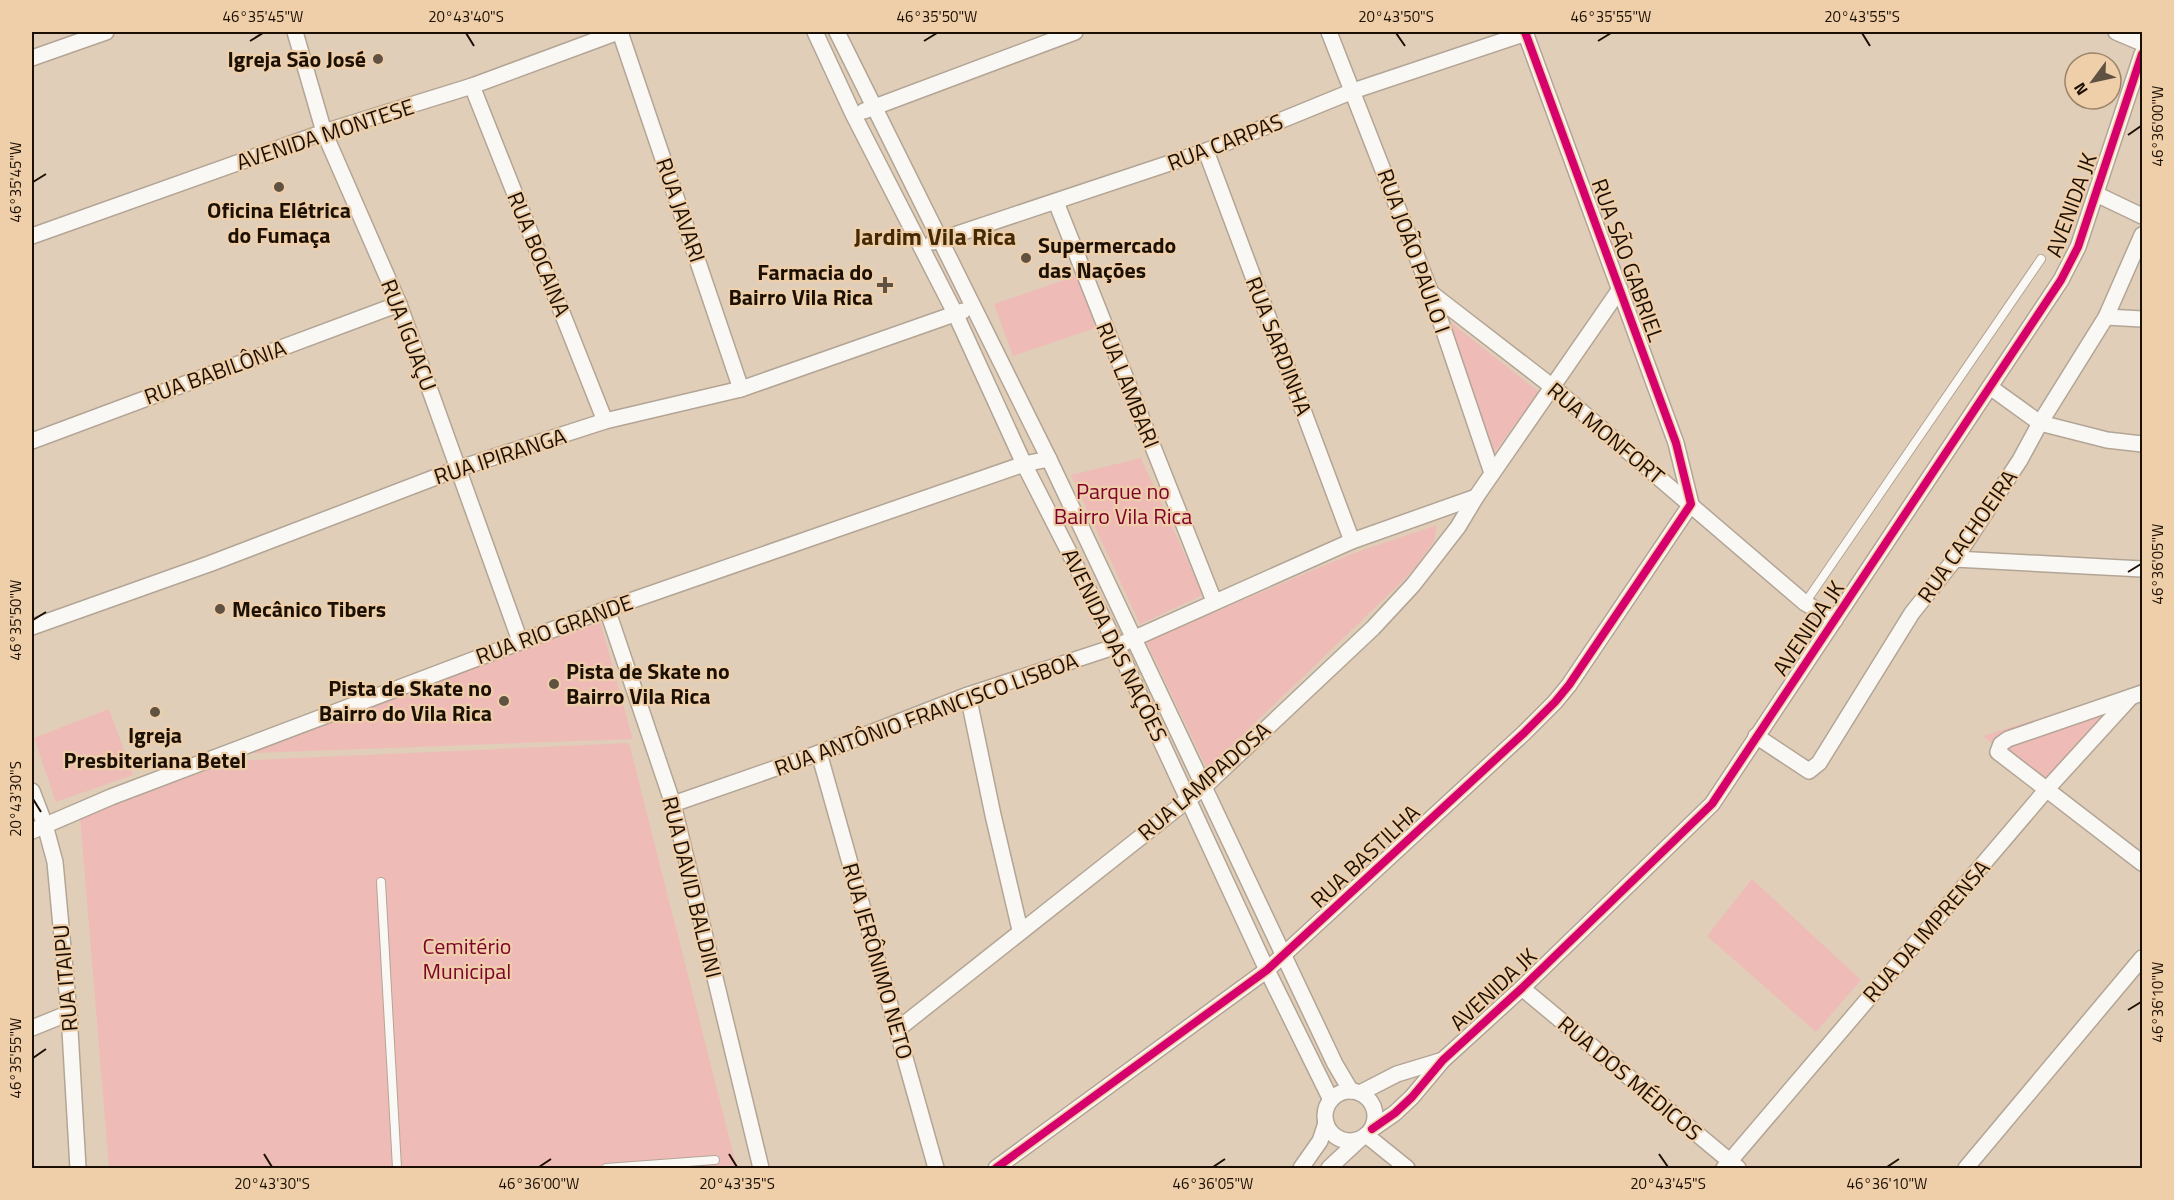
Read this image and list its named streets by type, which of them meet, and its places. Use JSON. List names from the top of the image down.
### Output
{
  "streets": {
    "street": [
      "AVENIDA MONTESE",
      "RUA CARPAS",
      "AVENIDA JK",
      "RUA JAVARI",
      "RUA JOÃO PAULO I",
      "RUA BOCAINA",
      "RUA SÃO GABRIEL",
      "RUA IGUAÇU",
      "RUA SARDINHA",
      "RUA BABILÔNIA",
      "RUA LAMBARI",
      "RUA MONFORT",
      "RUA IPIRANGA",
      "RUA CACHOEIRA",
      "RUA RIO GRANDE",
      "AVENIDA DAS NAÇÕES",
      "RUA ANTÔNIO FRANCISCO LISBOA",
      "RUA LAMPADOSA",
      "RUA BASTILHA",
      "RUA DAVID BALDINI",
      "RUA DA IMPRENSA",
      "RUA JERÔNIMO NETO",
      "RUA ITAIPU",
      "RUA DOS MÉDICOS"
    ]
  },
  "crossings": [
    ["AVENIDA MONTESE", "RUA JAVARI"],
    ["AVENIDA MONTESE", "RUA BOCAINA"],
    ["AVENIDA MONTESE", "RUA IGUAÇU"],
    ["RUA CARPAS", "RUA JOÃO PAULO I"],
    ["RUA CARPAS", "RUA SÃO GABRIEL"],
    ["RUA CARPAS", "RUA SARDINHA"],
    ["RUA CARPAS", "RUA LAMBARI"],
    ["RUA CARPAS", "AVENIDA DAS NAÇÕES"],
    ["AVENIDA JK", "RUA MONFORT"],
    ["AVENIDA JK", "RUA CACHOEIRA"],
    ["AVENIDA JK", "AVENIDA DAS NAÇÕES"],
    ["AVENIDA JK", "RUA DOS MÉDICOS"],
    ["RUA JAVARI", "RUA IPIRANGA"],
    ["RUA JOÃO PAULO I", "RUA MONFORT"],
    ["RUA BOCAINA", "RUA IPIRANGA"],
    ["RUA SÃO GABRIEL", "RUA MONFORT"],
    ["RUA SÃO GABRIEL", "RUA BASTILHA"],
    ["RUA IGUAÇU", "RUA BABILÔNIA"],
    ["RUA IGUAÇU", "RUA IPIRANGA"],
    ["RUA IGUAÇU", "RUA RIO GRANDE"],
    ["RUA SARDINHA", "RUA ANTÔNIO FRANCISCO LISBOA"],
    ["RUA LAMBARI", "RUA ANTÔNIO FRANCISCO LISBOA"],
    ["RUA MONFORT", "RUA BASTILHA"],
    ["RUA IPIRANGA", "AVENIDA DAS NAÇÕES"],
    ["RUA RIO GRANDE", "AVENIDA DAS NAÇÕES"],
    ["RUA RIO GRANDE", "RUA DAVID BALDINI"],
    ["RUA RIO GRANDE", "RUA ITAIPU"],
    ["AVENIDA DAS NAÇÕES", "RUA ANTÔNIO FRANCISCO LISBOA"],
    ["AVENIDA DAS NAÇÕES", "RUA LAMPADOSA"],
    ["AVENIDA DAS NAÇÕES", "RUA BASTILHA"],
    ["RUA ANTÔNIO FRANCISCO LISBOA", "RUA LAMPADOSA"],
    ["RUA ANTÔNIO FRANCISCO LISBOA", "RUA DAVID BALDINI"],
    ["RUA ANTÔNIO FRANCISCO LISBOA", "RUA JERÔNIMO NETO"],
    ["RUA LAMPADOSA", "RUA JERÔNIMO NETO"],
    ["RUA DA IMPRENSA", "RUA DOS MÉDICOS"]
  ],
  "districts": ["Jardim Vila Rica"],
  "parks": ["Parque no Bairro Vila Rica", "Cemitério Municipal"],
  "places": {
    "other": [
      "Igreja São José",
      "Oficina Elétrica do Fumaça",
      "Supermercado das Nações",
      "Mecânico Tibers",
      "Pista de Skate no Bairro Vila Rica",
      "Pista de Skate no Bairro do Vila Rica",
      "Igreja Presbiteriana Betel"
    ],
    "health": ["Farmacia do Bairro Vila Rica"]
  },
  "north": "bottom left",
  "coordinates": [
    "46°35'45\"W",
    "20°43'40\"S",
    "46°35'50\"W",
    "20°43'50\"S",
    "46°35'55\"W",
    "20°43'55\"S",
    "46°36'00\"W",
    "46°36'05\"W",
    "20°43'30\"S",
    "46°36'10\"W",
    "20°43'35\"S",
    "20°43'45\"S"
  ]
}
